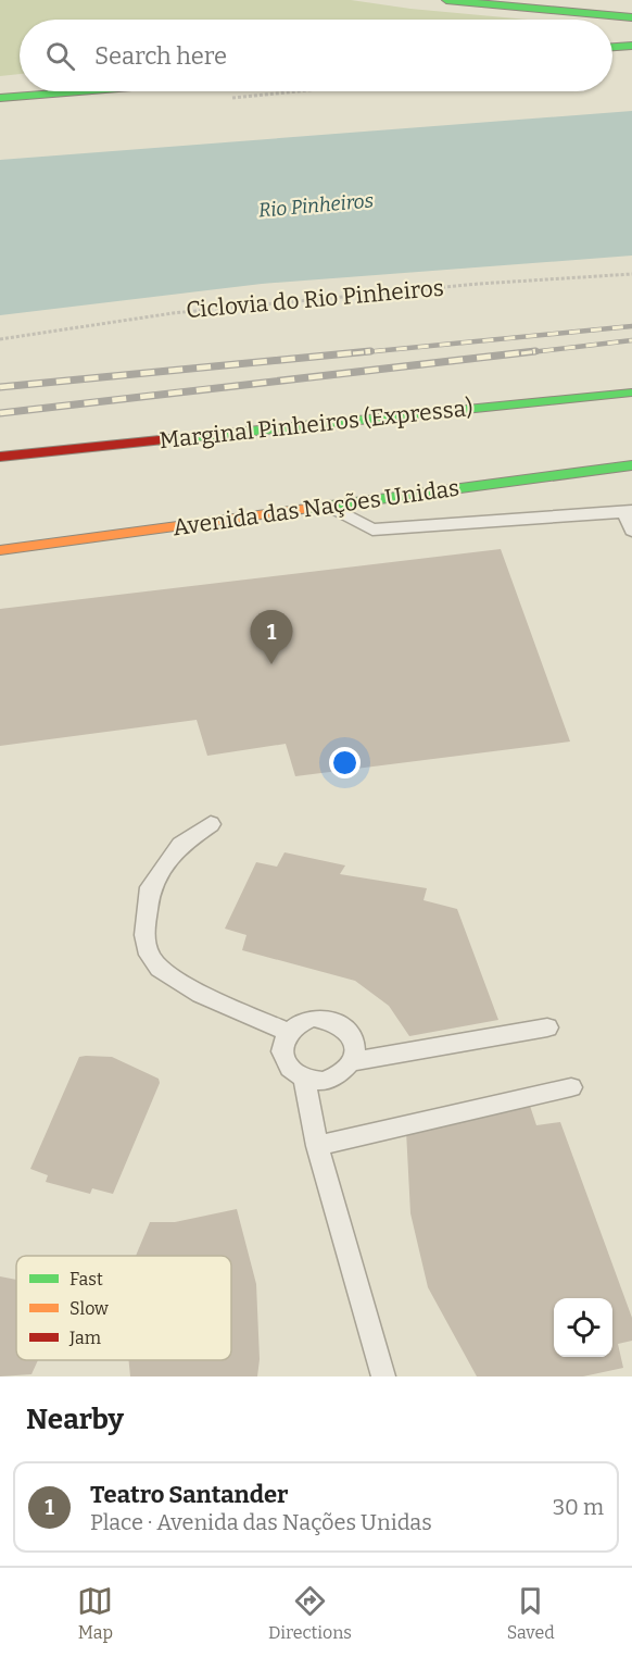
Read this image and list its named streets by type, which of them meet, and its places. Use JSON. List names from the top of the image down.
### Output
{
  "streets": {
    "highway": ["Marginal Pinheiros (Expressa)", "Avenida das Nações Unidas"],
    "path": ["Ciclovia do Rio Pinheiros"]
  },
  "water": ["Rio Pinheiros"],
  "legend": ["Fast", "Slow", "Jam"],
  "page": {
    "search": "Search here",
    "pins": "1",
    "heading": "Nearby",
    "list": [
      {
        "mark": "1",
        "name": "Teatro Santander",
        "note": "Place · Avenida das Nações Unidas",
        "value": "30 m"
      }
    ],
    "nav": ["Map", "Directions", "Saved"]
  }
}
